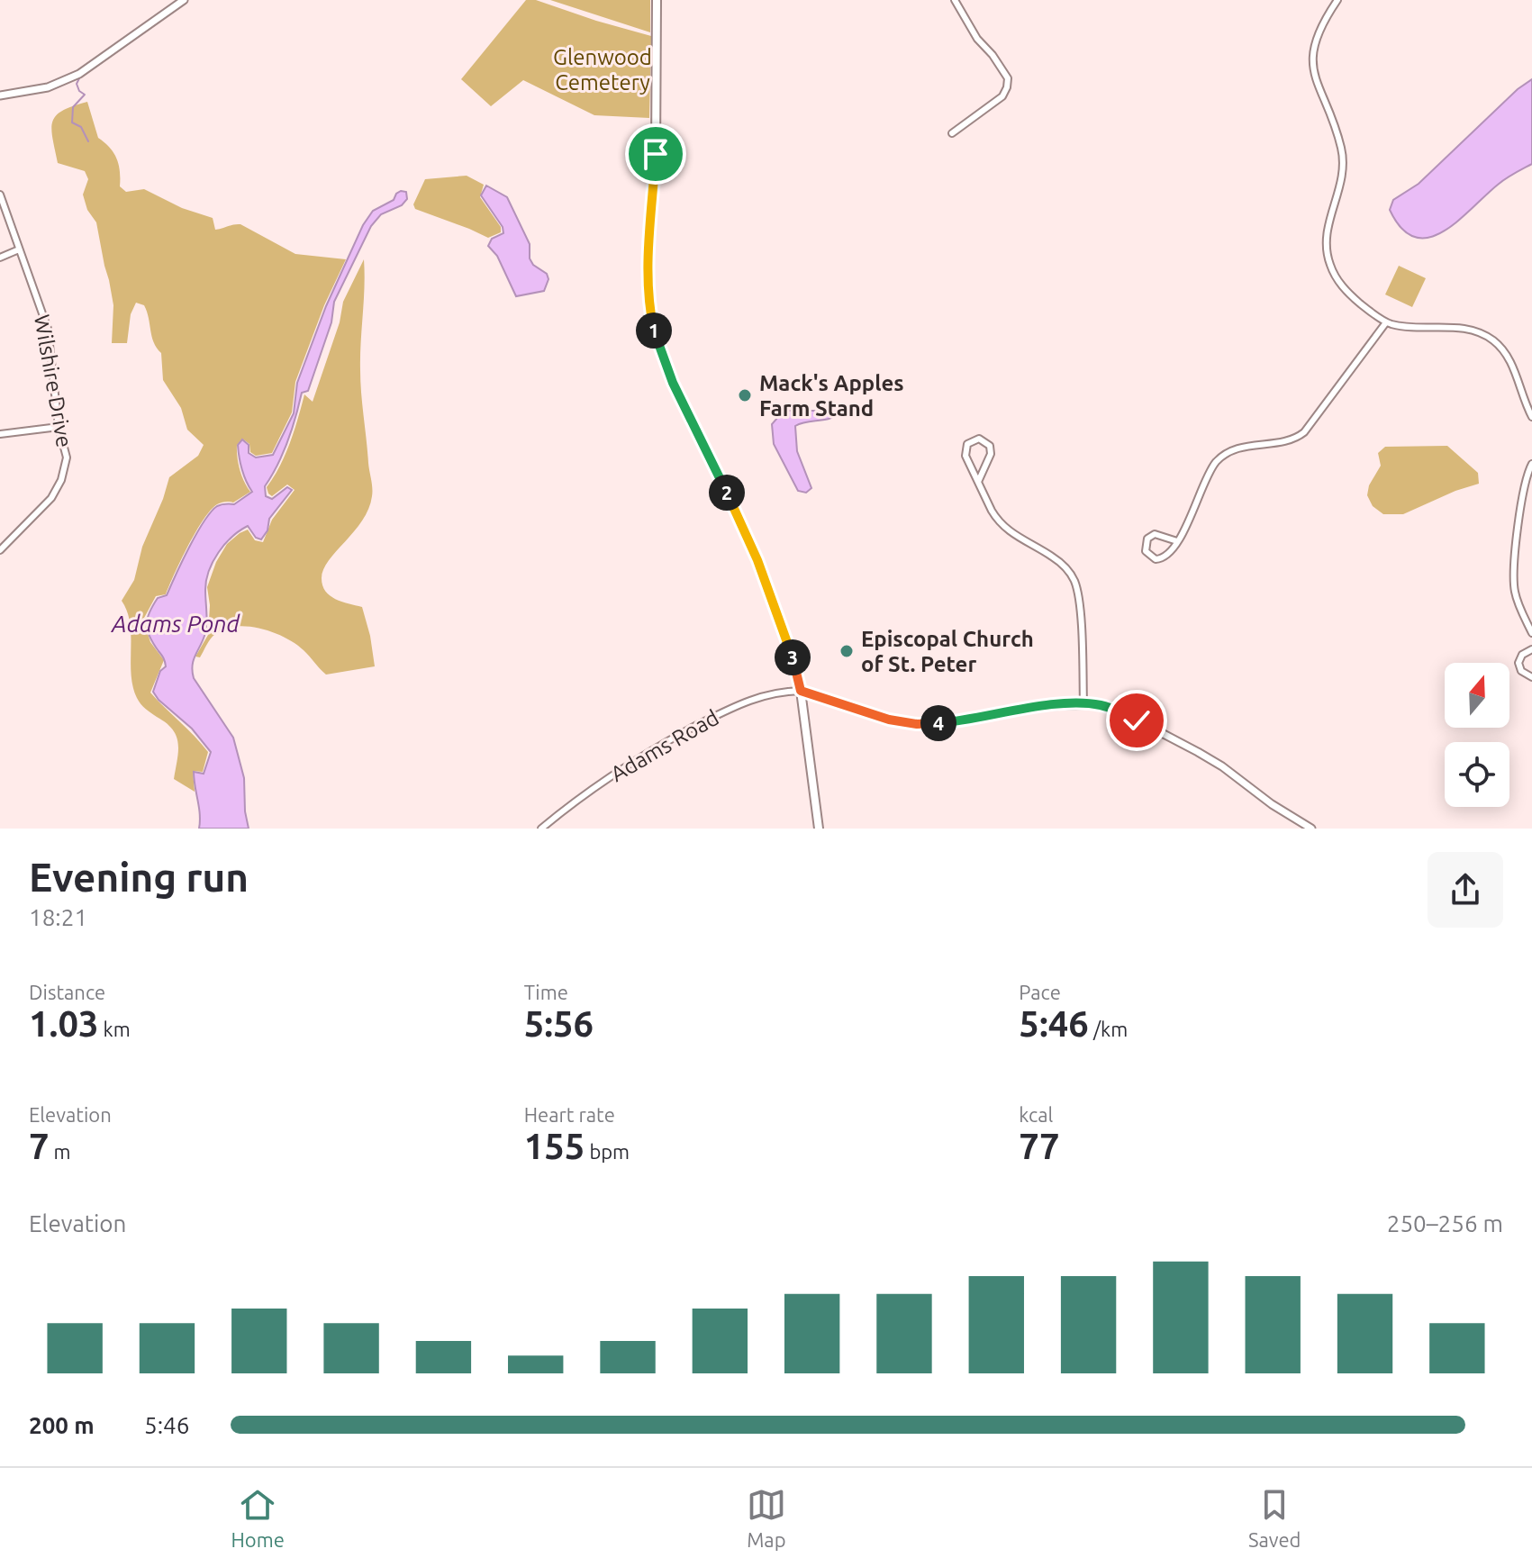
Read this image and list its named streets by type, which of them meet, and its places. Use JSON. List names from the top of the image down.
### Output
{
  "streets": {
    "street": ["Wilshire Drive", "Adams Road"]
  },
  "water": ["Adams Pond"],
  "parks": ["Glenwood Cemetery"],
  "places": ["Mack's Apples Farm Stand", "Episcopal Church of St. Peter"],
  "north": "top",
  "page": {
    "pins": [
      "1",
      "2",
      "3",
      "4"
    ],
    "heading": ["Evening run", "18:21"],
    "stats": [
      ["Distance", "1.03 km"],
      ["Time", "5:56"],
      ["Pace", "5:46 /km"],
      ["Elevation", "7 m"],
      ["Heart rate", "155 bpm"],
      ["kcal", "77"]
    ],
    "chart": ["Elevation", "250–256 m"],
    "list": [
      {
        "name": "200 m",
        "note": "5:46"
      }
    ],
    "tabs": ["Home", "Map", "Saved"]
  }
}
